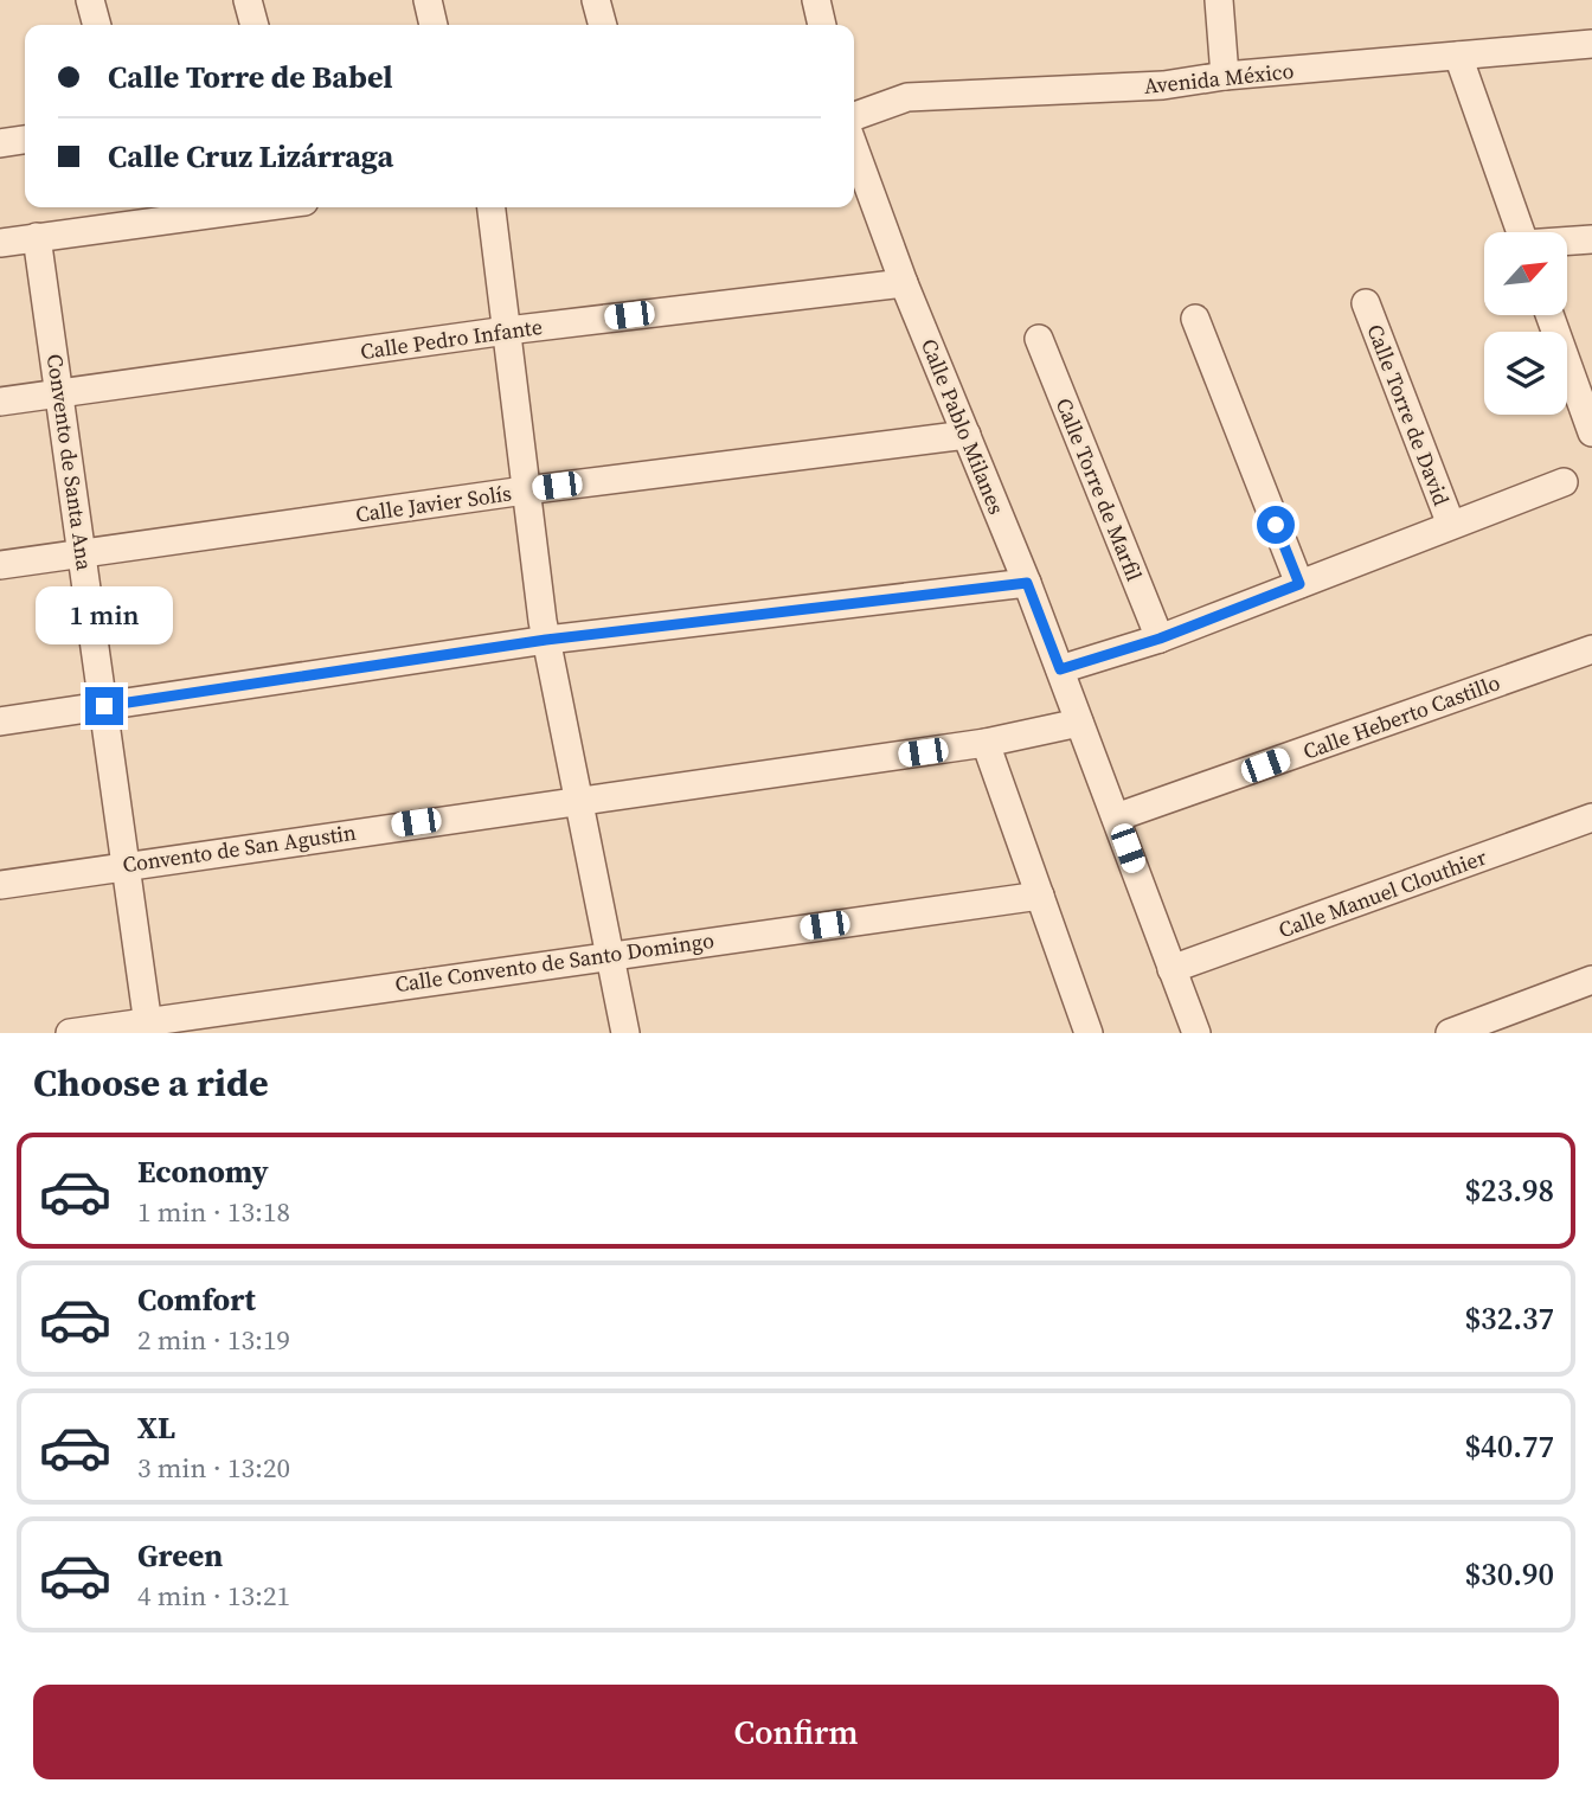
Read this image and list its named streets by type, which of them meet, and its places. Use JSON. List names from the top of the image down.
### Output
{
  "streets": {
    "street": [
      "Avenida México",
      "Calle Pedro Infante",
      "Calle Torre de David",
      "Calle Pablo Milanes",
      "Convento de Santa Ana",
      "Calle Torre de Marfil",
      "Calle Javier Solís",
      "Calle Heberto Castillo",
      "Convento de San Agustin",
      "Calle Manuel Clouthier",
      "Calle Convento de Santo Domingo"
    ]
  },
  "crossings": [
    ["Calle Pedro Infante", "Calle Pablo Milanes"],
    ["Calle Pedro Infante", "Convento de Santa Ana"],
    ["Calle Pablo Milanes", "Calle Javier Solís"],
    ["Calle Pablo Milanes", "Calle Heberto Castillo"],
    ["Calle Pablo Milanes", "Convento de San Agustin"],
    ["Calle Pablo Milanes", "Calle Manuel Clouthier"],
    ["Convento de Santa Ana", "Calle Javier Solís"],
    ["Convento de Santa Ana", "Convento de San Agustin"],
    ["Convento de Santa Ana", "Calle Convento de Santo Domingo"]
  ],
  "north": "top right",
  "page": {
    "banner": ["Calle Torre de Babel", "Calle Cruz Lizárraga"],
    "bubble": "1 min",
    "heading": "Choose a ride",
    "list": [
      {
        "name": "Economy",
        "note": "1 min · 13:18",
        "value": "$23.98"
      },
      {
        "name": "Comfort",
        "note": "2 min · 13:19",
        "value": "$32.37"
      },
      {
        "name": "XL",
        "note": "3 min · 13:20",
        "value": "$40.77"
      },
      {
        "name": "Green",
        "note": "4 min · 13:21",
        "value": "$30.90"
      }
    ],
    "buttons": "Confirm"
  }
}
